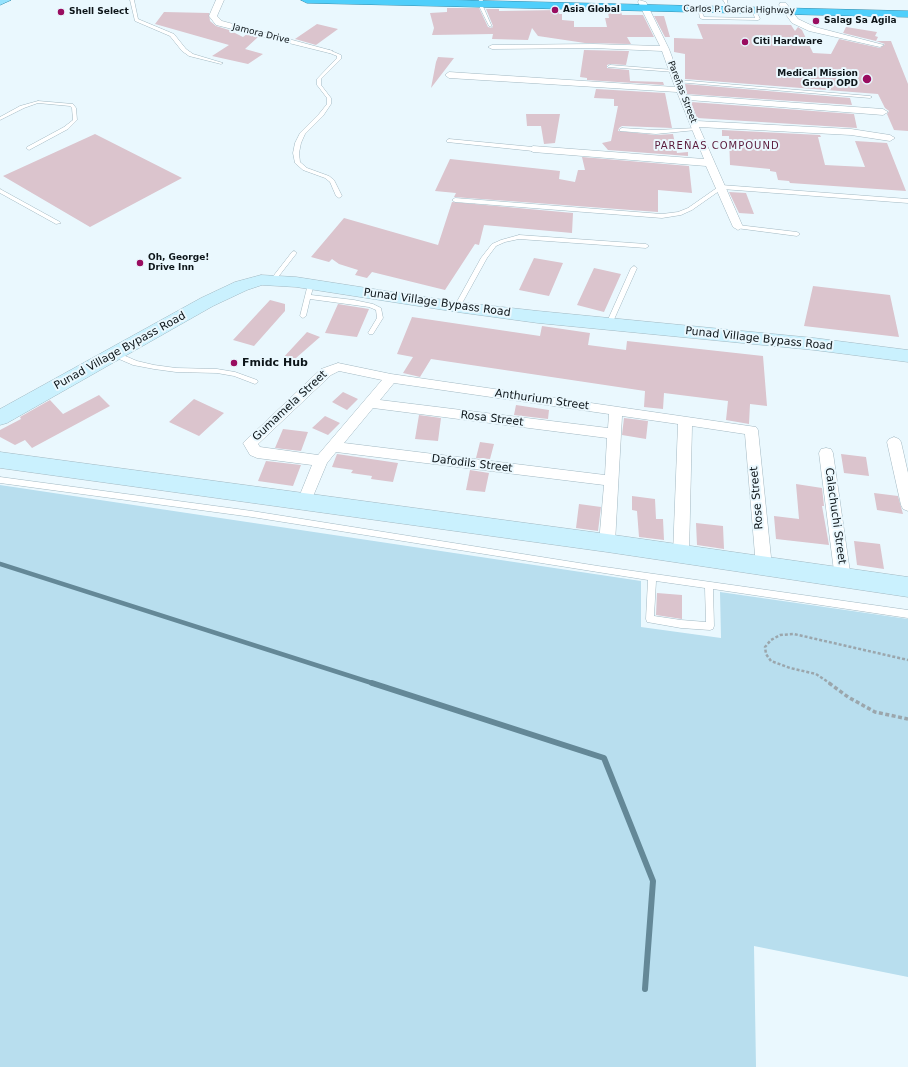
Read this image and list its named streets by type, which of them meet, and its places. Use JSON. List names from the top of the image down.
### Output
{
  "streets": {
    "highway": ["Carlos P. Garcia Highway"],
    "main road": ["Punad Village Bypass Road"],
    "street": [
      "Jamora Drive",
      "Pareñas Street",
      "Anthurium Street",
      "Gumamela Street",
      "Rosa Street",
      "Dafodils Street",
      "Rose Street",
      "Calachuchi Street"
    ]
  },
  "crossings": [
    ["Carlos P. Garcia Highway", "Pareñas Street"],
    ["Anthurium Street", "Gumamela Street"],
    ["Anthurium Street", "Rose Street"]
  ],
  "districts": ["PAREÑAS COMPOUND"],
  "places": [
    "Asia Global",
    "Shell Select",
    "Salag Sa Agila",
    "Citi Hardware",
    "Medical Mission Group OPD",
    "Oh, George! Drive Inn",
    "Fmidc Hub"
  ]
}
